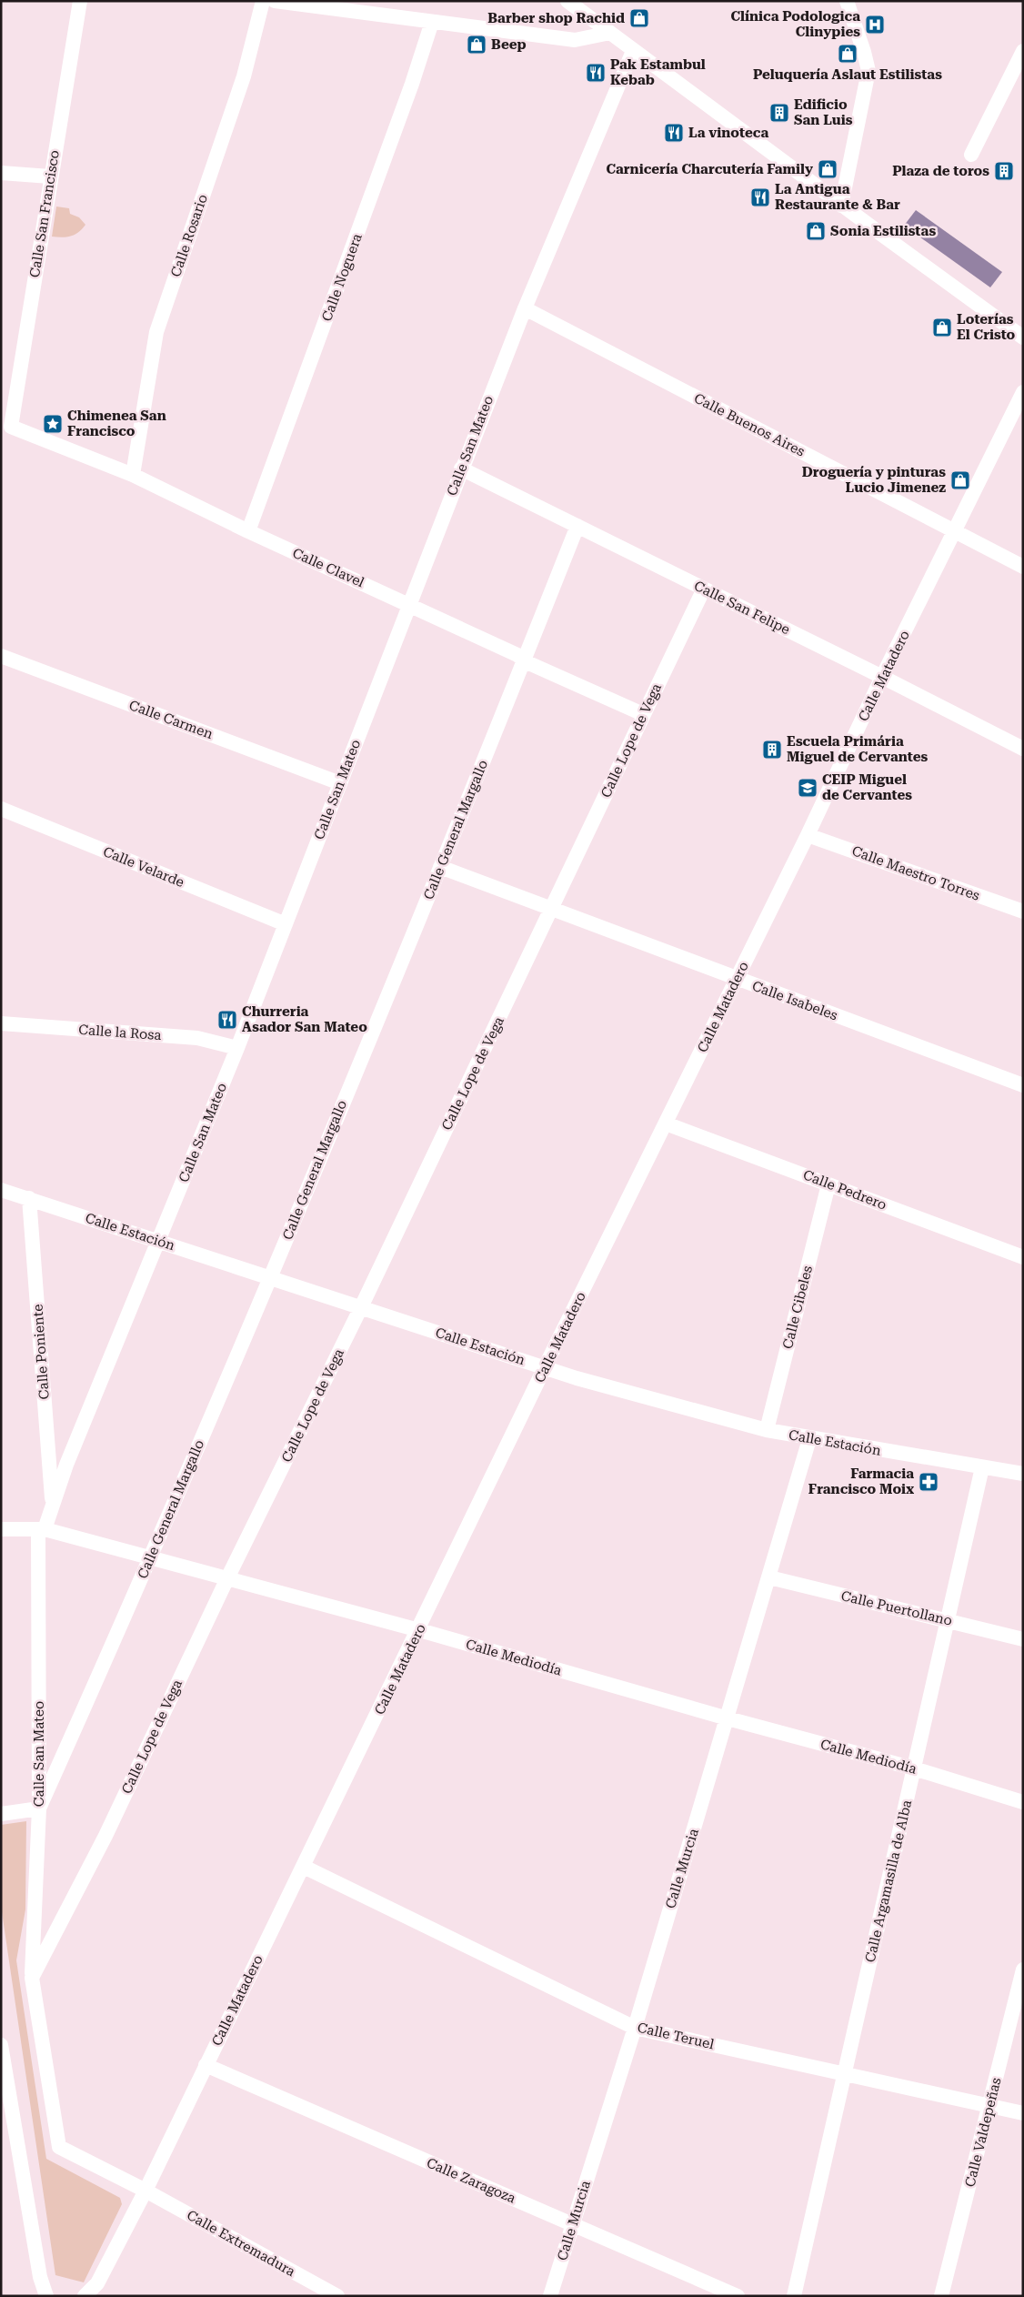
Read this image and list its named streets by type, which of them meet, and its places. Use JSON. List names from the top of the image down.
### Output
{
  "streets": {
    "street": [
      "Calle San Francisco",
      "Calle Rosario",
      "Calle Noguera",
      "Calle Buenos Aires",
      "Calle San Mateo",
      "Calle Clavel",
      "Calle San Felipe",
      "Calle Matadero",
      "Calle Carmen",
      "Calle Lope de Vega",
      "Calle General Margallo",
      "Calle Velarde",
      "Calle Maestro Torres",
      "Calle Isabeles",
      "Calle la Rosa",
      "Calle Pedrero",
      "Calle Estación",
      "Calle Cibeles",
      "Calle Poniente",
      "Calle Puertollano",
      "Calle Mediodía",
      "Calle Murcia",
      "Calle Argamasilla de Alba",
      "Calle Teruel",
      "Calle Valdepeñas",
      "Calle Zaragoza",
      "Calle Extremadura"
    ]
  },
  "crossings": [
    ["Calle San Francisco", "Calle Clavel"],
    ["Calle Rosario", "Calle Clavel"],
    ["Calle Noguera", "Calle Clavel"],
    ["Calle Buenos Aires", "Calle San Mateo"],
    ["Calle Buenos Aires", "Calle Matadero"],
    ["Calle San Mateo", "Calle Clavel"],
    ["Calle San Mateo", "Calle San Felipe"],
    ["Calle San Mateo", "Calle Carmen"],
    ["Calle San Mateo", "Calle Lope de Vega"],
    ["Calle San Mateo", "Calle General Margallo"],
    ["Calle San Mateo", "Calle Velarde"],
    ["Calle San Mateo", "Calle la Rosa"],
    ["Calle San Mateo", "Calle Estación"],
    ["Calle San Mateo", "Calle Poniente"],
    ["Calle San Mateo", "Calle Mediodía"],
    ["Calle Clavel", "Calle Lope de Vega"],
    ["Calle Clavel", "Calle General Margallo"],
    ["Calle San Felipe", "Calle Matadero"],
    ["Calle San Felipe", "Calle Lope de Vega"],
    ["Calle San Felipe", "Calle General Margallo"],
    ["Calle Matadero", "Calle Maestro Torres"],
    ["Calle Matadero", "Calle Isabeles"],
    ["Calle Matadero", "Calle Pedrero"],
    ["Calle Matadero", "Calle Estación"],
    ["Calle Matadero", "Calle Mediodía"],
    ["Calle Matadero", "Calle Teruel"],
    ["Calle Matadero", "Calle Zaragoza"],
    ["Calle Matadero", "Calle Extremadura"],
    ["Calle Lope de Vega", "Calle Isabeles"],
    ["Calle Lope de Vega", "Calle Estación"],
    ["Calle Lope de Vega", "Calle Mediodía"],
    ["Calle General Margallo", "Calle Isabeles"],
    ["Calle General Margallo", "Calle Estación"],
    ["Calle General Margallo", "Calle Mediodía"],
    ["Calle Pedrero", "Calle Cibeles"],
    ["Calle Estación", "Calle Cibeles"],
    ["Calle Estación", "Calle Poniente"],
    ["Calle Estación", "Calle Murcia"],
    ["Calle Estación", "Calle Argamasilla de Alba"],
    ["Calle Puertollano", "Calle Murcia"],
    ["Calle Puertollano", "Calle Argamasilla de Alba"],
    ["Calle Mediodía", "Calle Murcia"],
    ["Calle Mediodía", "Calle Argamasilla de Alba"],
    ["Calle Murcia", "Calle Teruel"],
    ["Calle Murcia", "Calle Zaragoza"],
    ["Calle Argamasilla de Alba", "Calle Teruel"],
    ["Calle Teruel", "Calle Valdepeñas"]
  ],
  "places": {
    "shop": [
      "Barber shop Rachid",
      "Beep",
      "Peluquería Aslaut Estilistas",
      "Carnicería Charcutería Family",
      "Sonia Estilistas",
      "Loterías El Cristo",
      "Droguería y pinturas Lucio Jimenez"
    ],
    "hospital": ["Clínica Podologica Clinypies"],
    "restaurant": [
      "Pak Estambul Kebab",
      "La vinoteca",
      "La Antigua Restaurante & Bar",
      "Churreria Asador San Mateo"
    ],
    "building": ["Edificio San Luis", "Plaza de toros", "Escuela Primária Miguel de Cervantes"],
    "place": ["Chimenea San Francisco"],
    "school or university": ["CEIP Miguel de Cervantes"],
    "pharmacy": ["Farmacia Francisco Moix"]
  }
}
